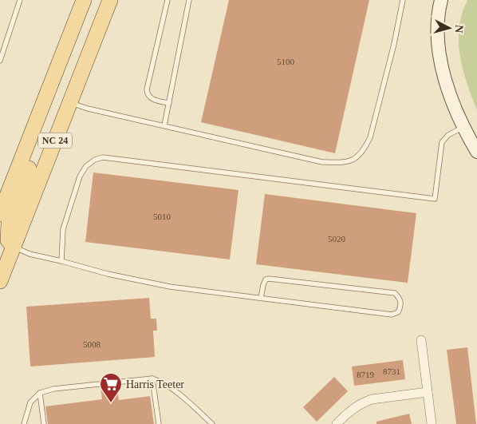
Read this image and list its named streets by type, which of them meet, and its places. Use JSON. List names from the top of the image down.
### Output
{
  "streets": {
    "main road": ["NC 24"]
  },
  "places": {
    "supermarket": ["Harris Teeter"]
  },
  "house_numbers": [
    "5100",
    "5010",
    "5020",
    "5008",
    "8731",
    "8719"
  ],
  "north": "right"
}
